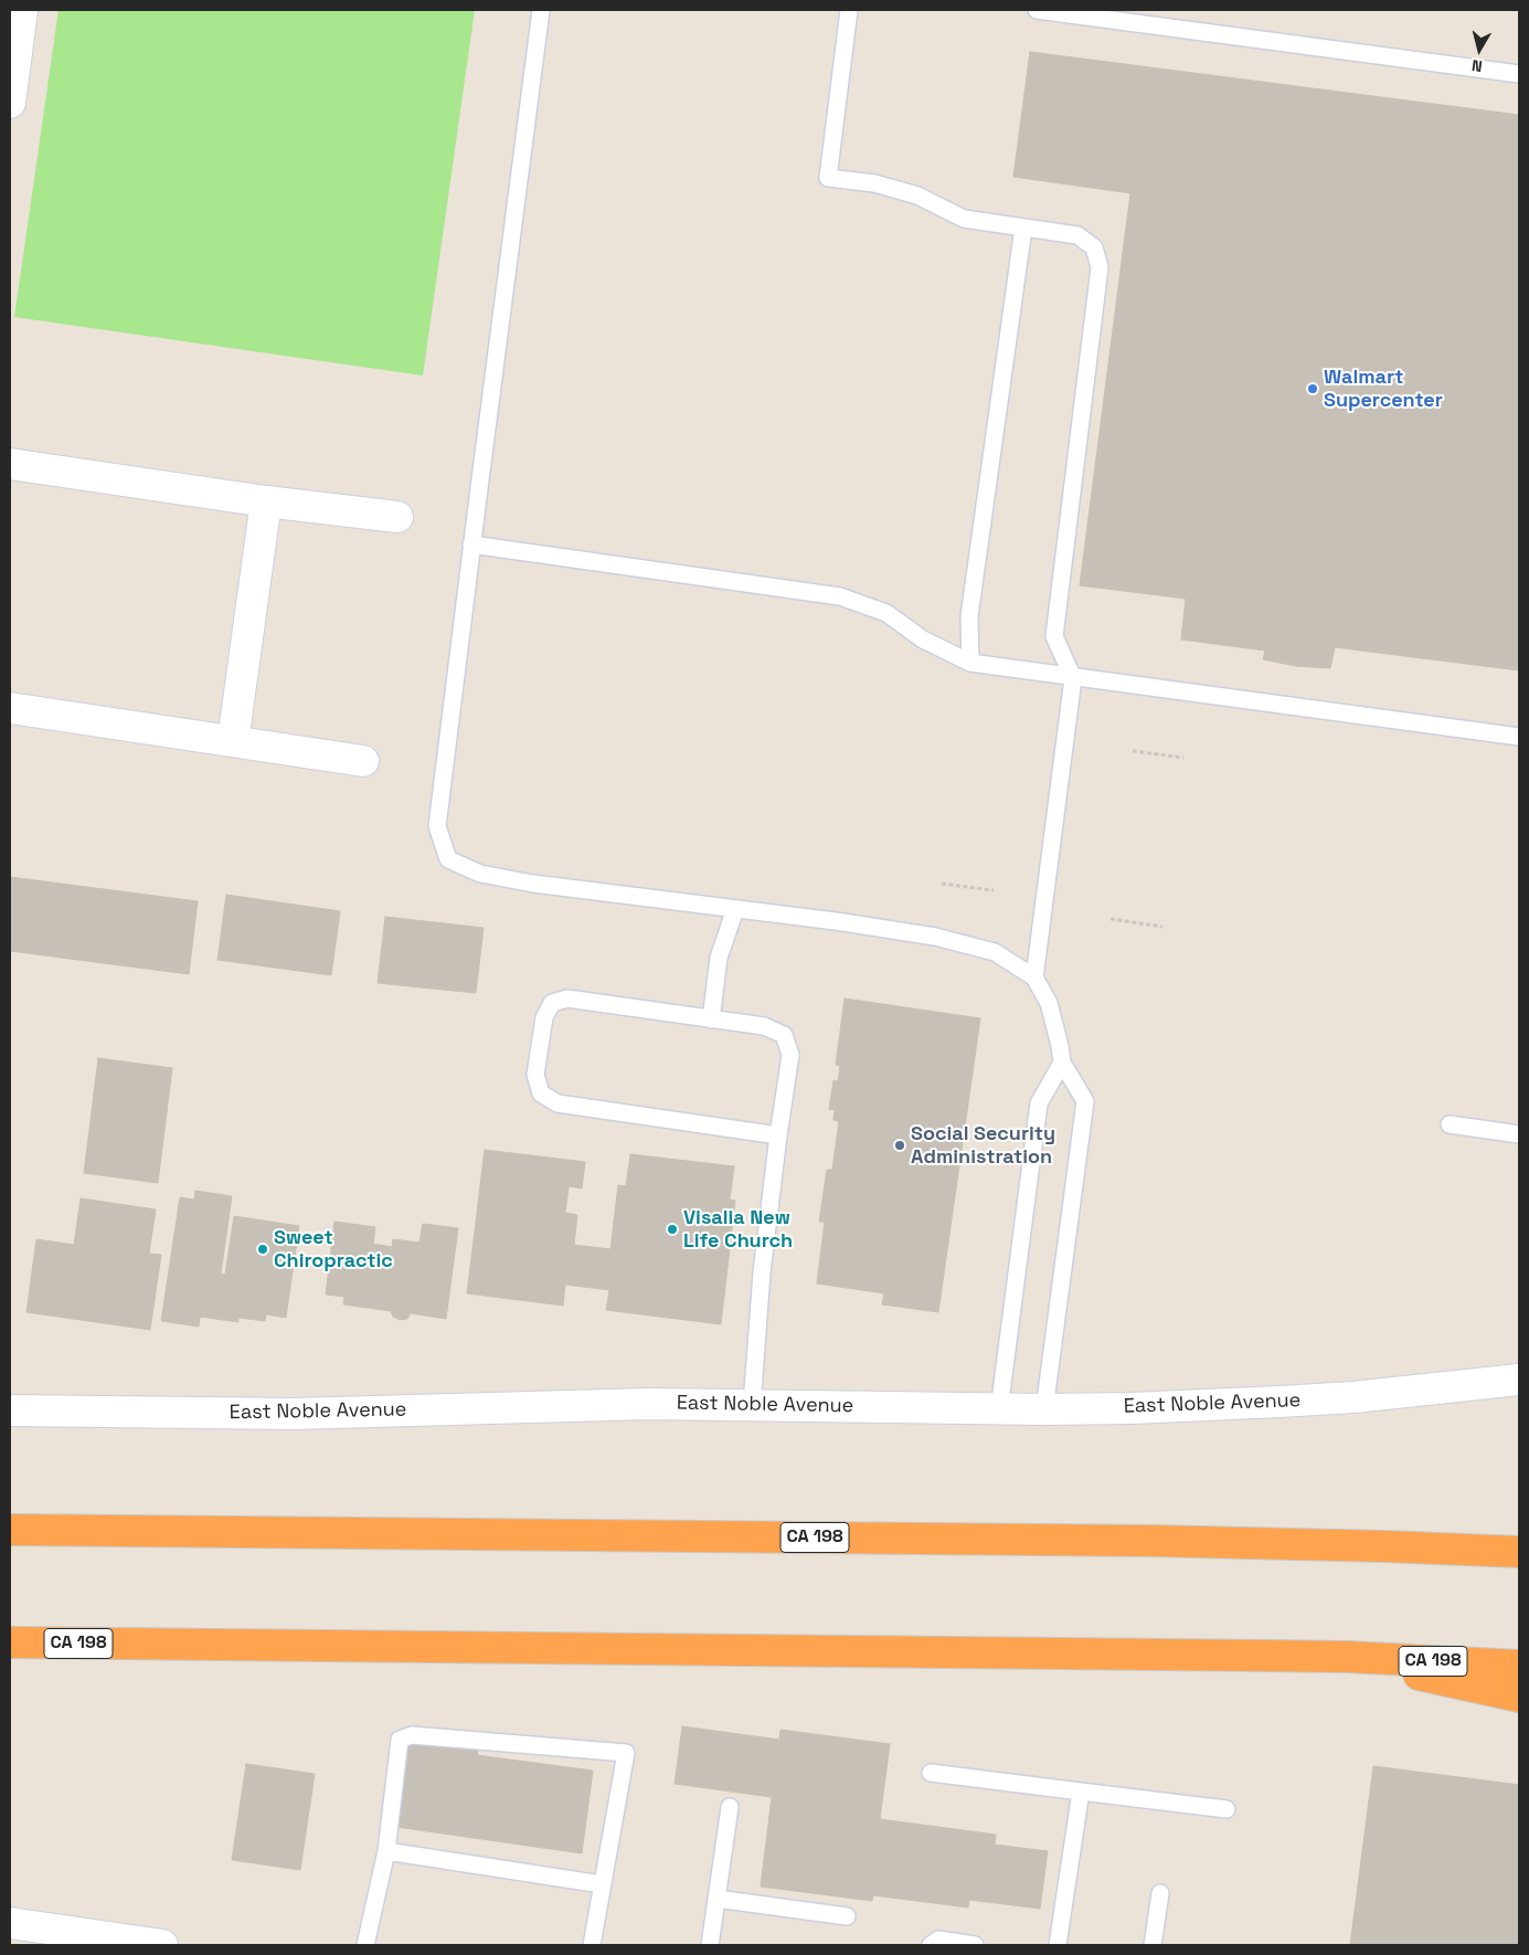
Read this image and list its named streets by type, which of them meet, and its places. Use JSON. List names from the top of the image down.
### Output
{
  "streets": {
    "highway": ["CA 198"],
    "street": ["East Noble Avenue"]
  },
  "places": [
    "Walmart Supercenter",
    "Social Security Administration",
    "Visalia New Life Church",
    "Sweet Chiropractic"
  ],
  "north": "bottom"
}
